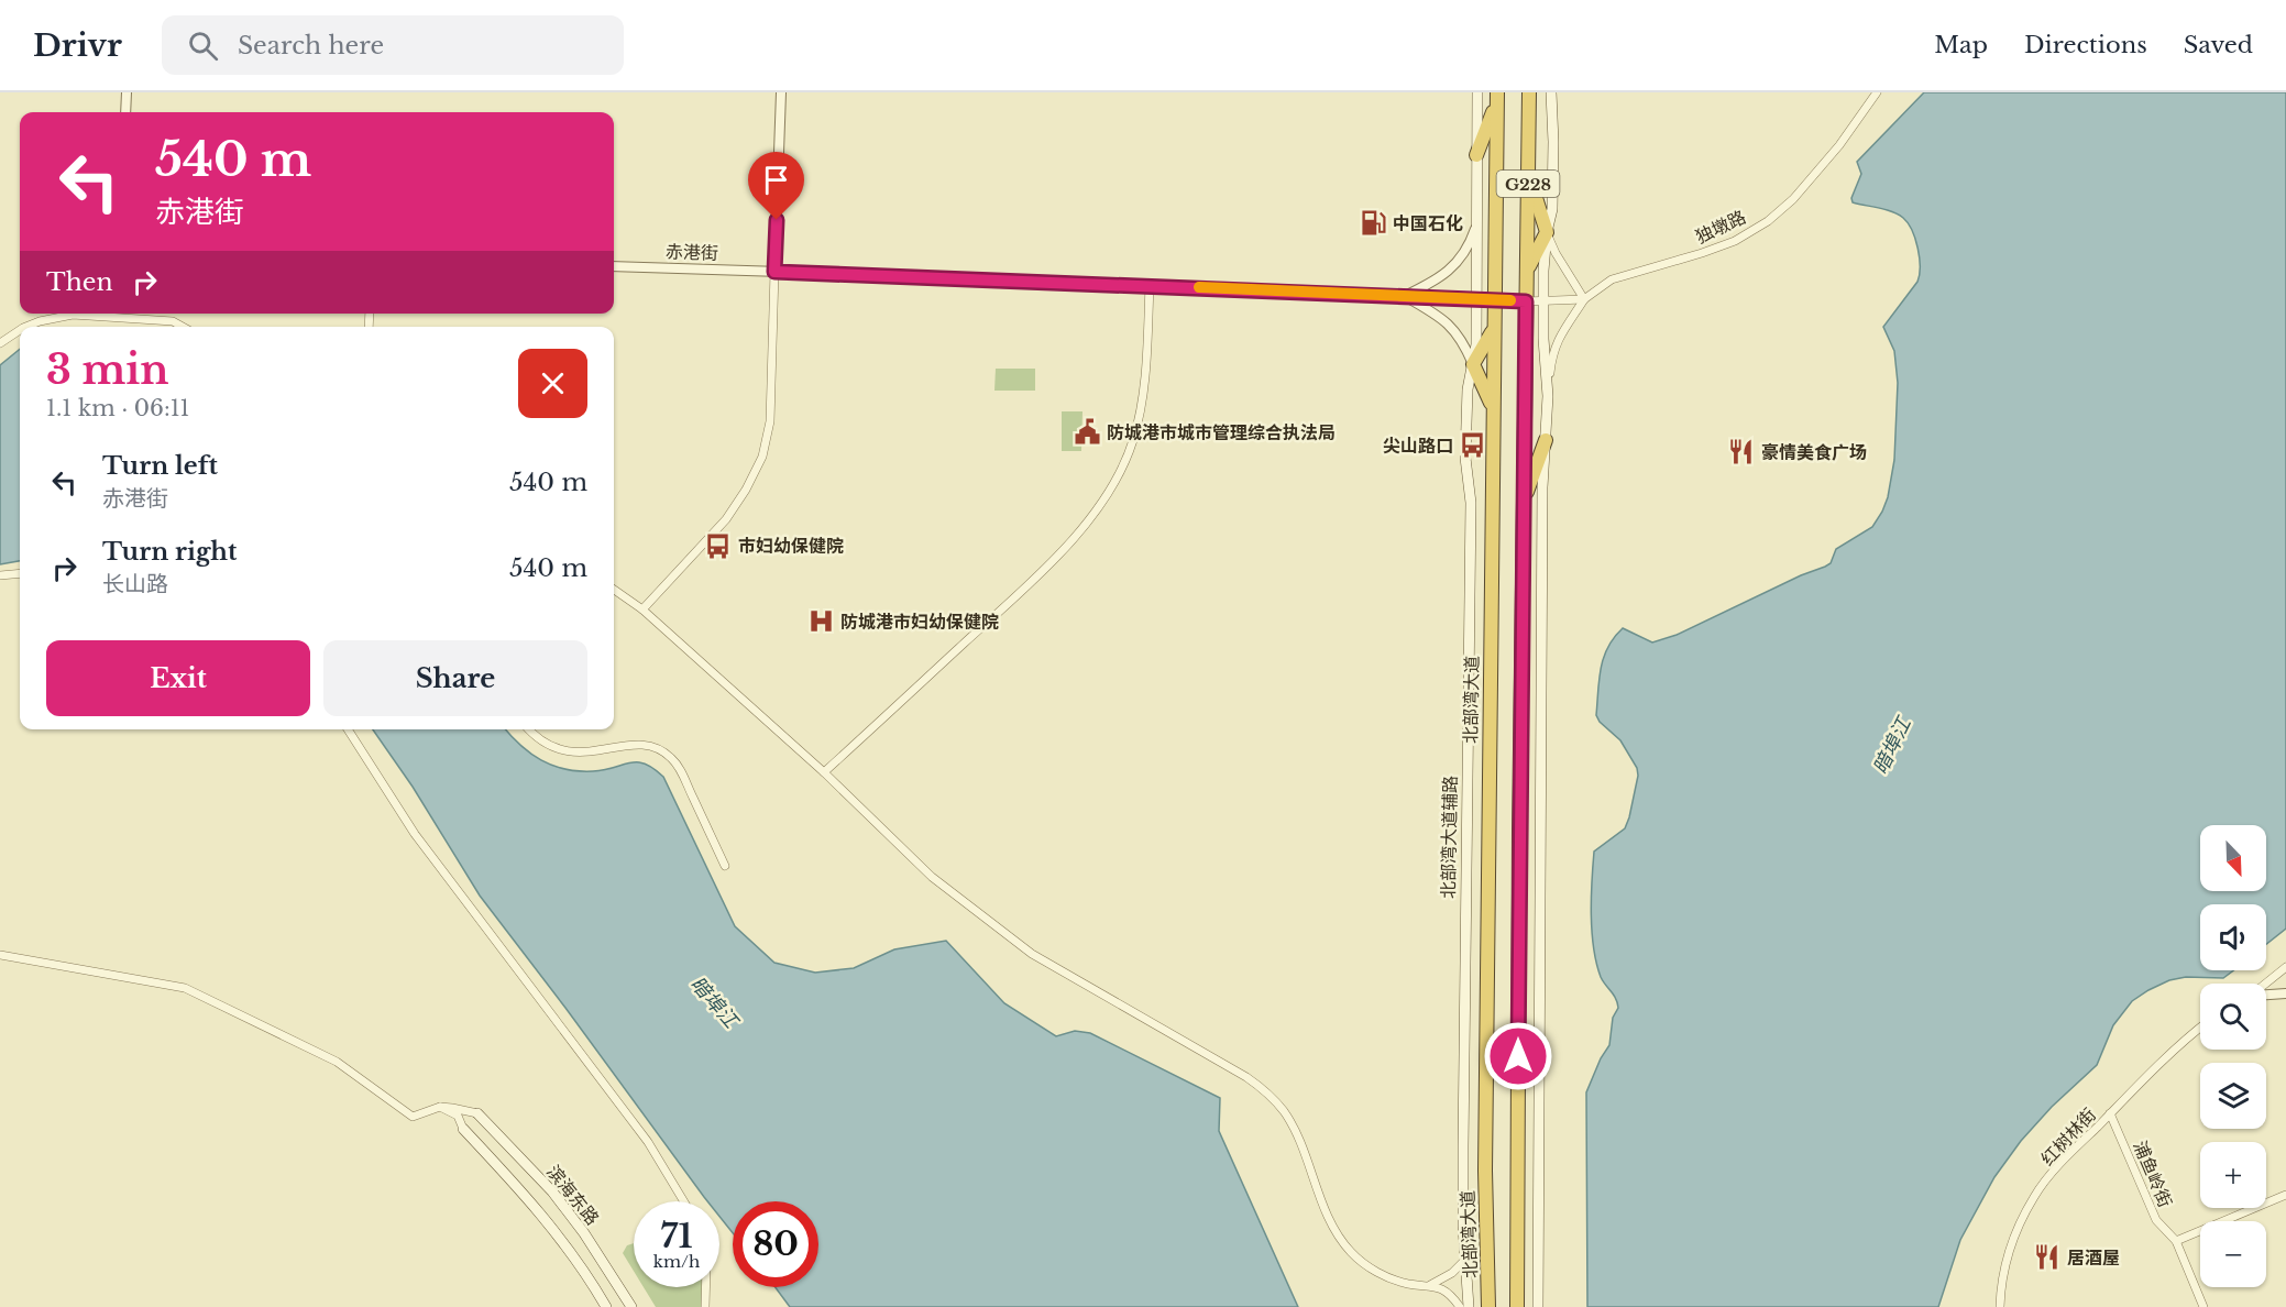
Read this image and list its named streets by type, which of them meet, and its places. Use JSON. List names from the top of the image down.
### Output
{
  "streets": {
    "highway": ["G228", "北部湾大道"],
    "main road": ["北部湾大道辅路", "滨海东路"],
    "street": [
      "独墩路",
      "赤港街",
      "红树林街",
      "浦鱼岭街"
    ]
  },
  "crossings": [
    ["G228", "赤港街"],
    ["赤港街", "北部湾大道"],
    ["赤港街", "北部湾大道辅路"],
    ["红树林街", "浦鱼岭街"]
  ],
  "water": ["暗埠江"],
  "places": {
    "fuel station": ["中国石化"],
    "public building": ["防城港市城市管理综合执法局"],
    "bus stop": ["尖山路口", "巿妇幼保健院"],
    "restaurant": ["豪情美食广场", "居酒屋"],
    "hospital": ["防城港市妇幼保健院"]
  },
  "north": "bottom right",
  "page": {
    "header": "Drivr",
    "search": "Search here",
    "nav": ["Map", "Directions", "Saved"],
    "turn": ["540 m", "赤港街"],
    "then": "Then",
    "heading": ["3 min", "1.1 km · 06:11"],
    "list": [
      {
        "name": "Turn left",
        "note": "赤港街",
        "value": "540 m"
      },
      {
        "name": "Turn right",
        "note": "长山路",
        "value": "540 m"
      }
    ],
    "buttons": ["Exit", "Share"],
    "map_buttons": ["+", "−"],
    "speed": "71 km/h",
    "limit": "80"
  }
}
